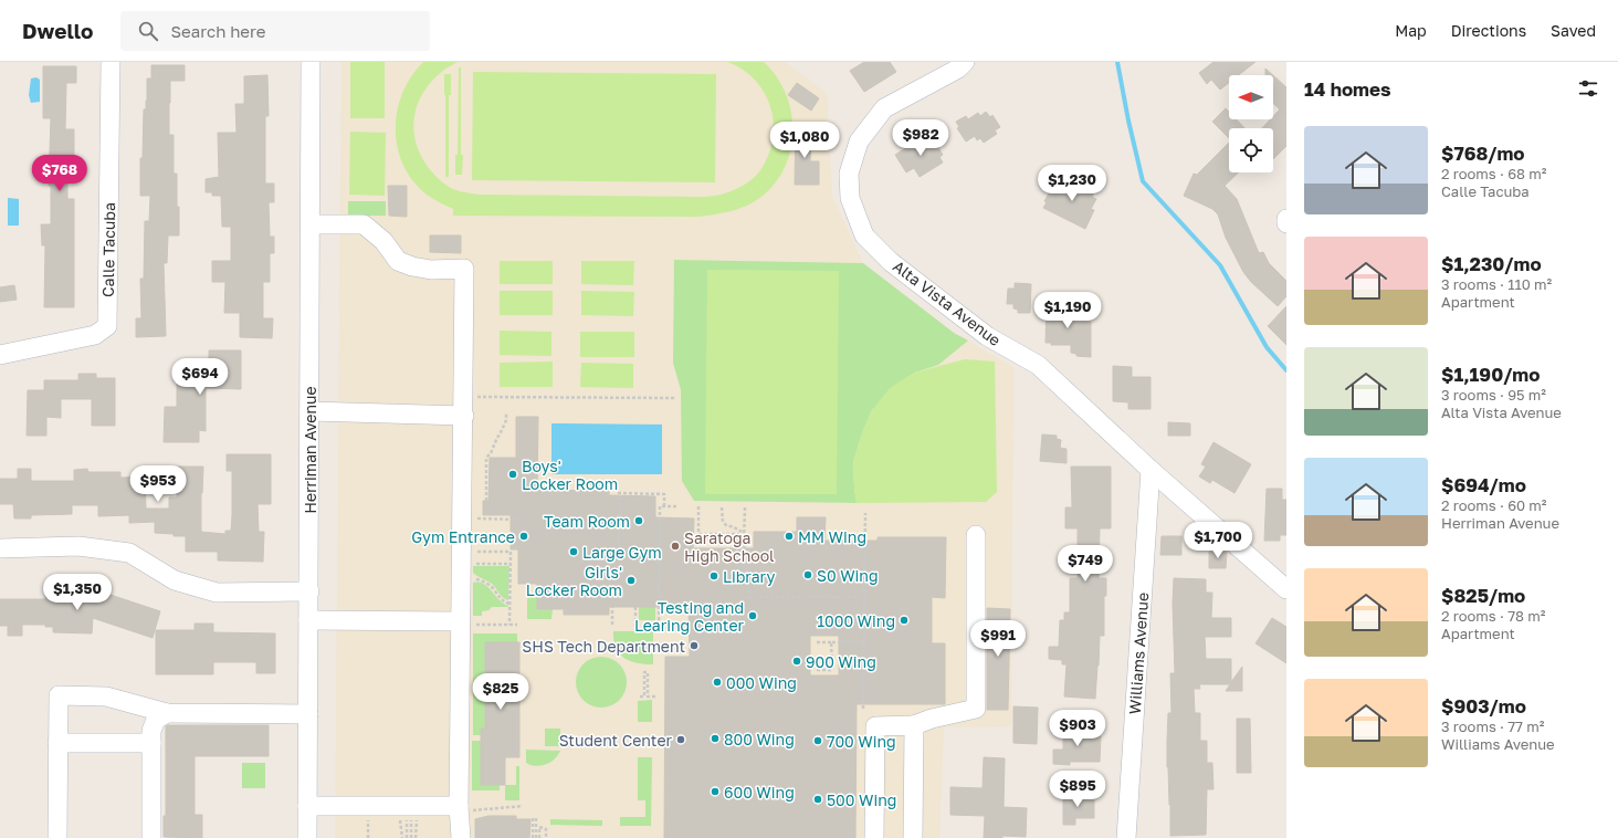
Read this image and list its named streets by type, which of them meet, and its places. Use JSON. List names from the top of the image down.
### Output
{
  "streets": {
    "street": [
      "Calle Tacuba",
      "Alta Vista Avenue",
      "Herriman Avenue",
      "Williams Avenue"
    ]
  },
  "crossings": [
    ["Alta Vista Avenue", "Williams Avenue"]
  ],
  "places": [
    "Boys' Locker Room",
    "Team Room",
    "Gym Entrance",
    "MM Wing",
    "Saratoga High School",
    "Large Gym",
    "S0 Wing",
    "Library",
    "Girls' Locker Room",
    "Testing and Learing Center",
    "1000 Wing",
    "SHS Tech Department",
    "900 Wing",
    "000 Wing",
    "800 Wing",
    "Student Center",
    "700 Wing",
    "600 Wing",
    "500 Wing"
  ],
  "north": "left",
  "page": {
    "header": "Dwello",
    "search": "Search here",
    "nav": ["Map", "Directions", "Saved"],
    "heading": "14 homes",
    "list": [
      {
        "name": "$768/mo",
        "note": "2 rooms · 68 m² · Calle Tacuba"
      },
      {
        "name": "$1,230/mo",
        "note": "3 rooms · 110 m² · Apartment"
      },
      {
        "name": "$1,190/mo",
        "note": "3 rooms · 95 m² · Alta Vista Avenue"
      },
      {
        "name": "$694/mo",
        "note": "2 rooms · 60 m² · Herriman Avenue"
      },
      {
        "name": "$825/mo",
        "note": "2 rooms · 78 m² · Apartment"
      },
      {
        "name": "$903/mo",
        "note": "3 rooms · 77 m² · Williams Avenue"
      }
    ],
    "price": [
      "$982",
      "$1,080",
      "$768",
      "$1,230",
      "$1,190",
      "$694",
      "$953",
      "$1,700",
      "$749",
      "$1,350",
      "$991",
      "$825",
      "$903",
      "$895"
    ]
  }
}
